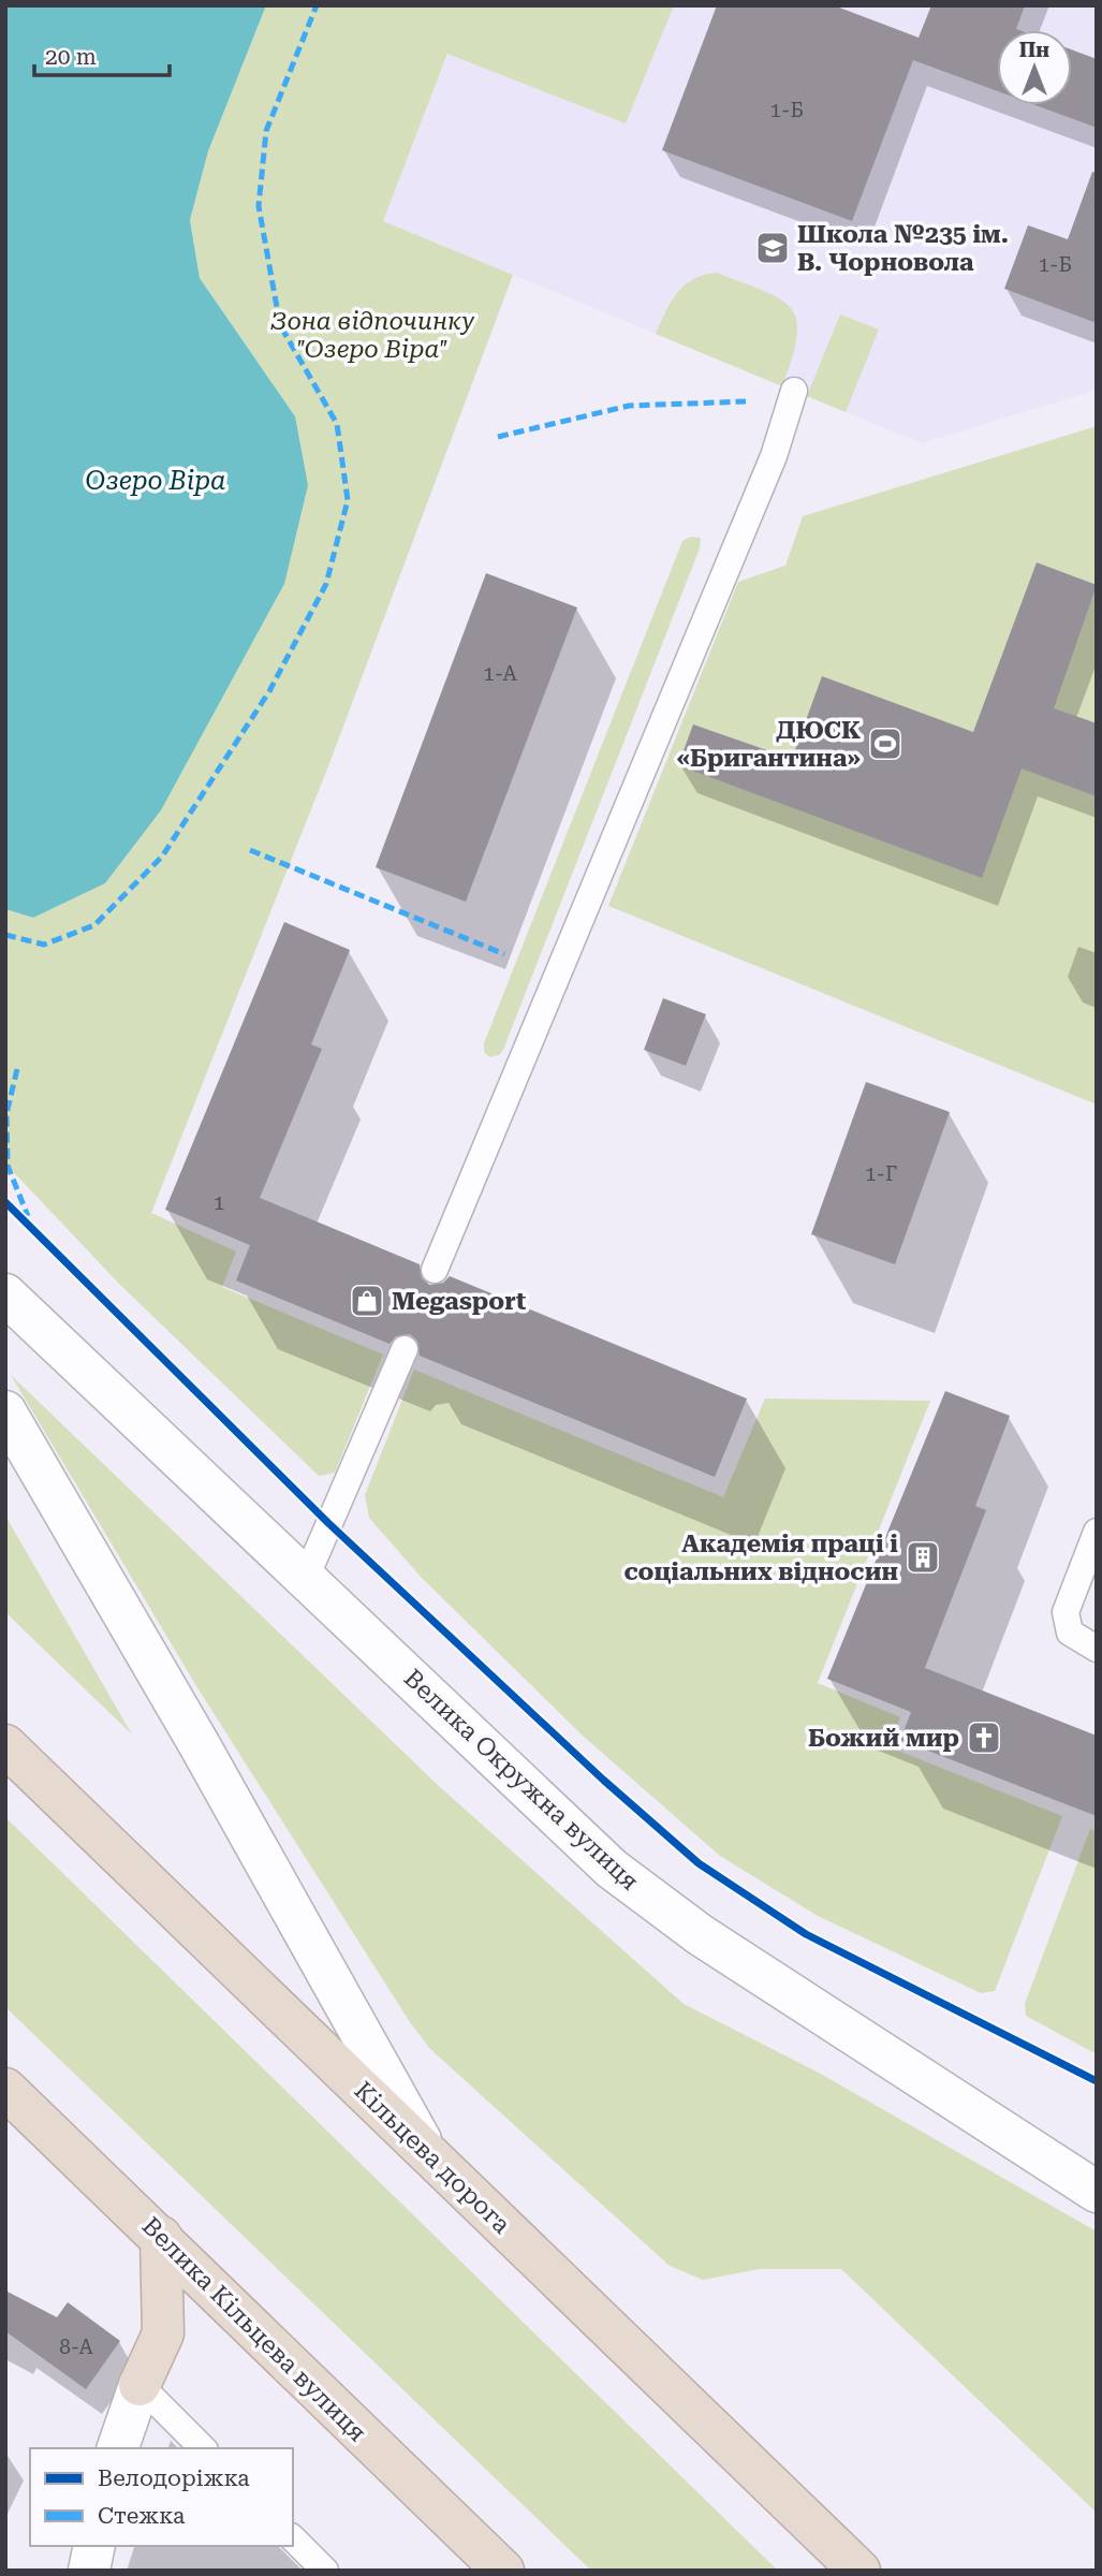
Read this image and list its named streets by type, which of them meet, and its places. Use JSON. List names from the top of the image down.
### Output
{
  "streets": {
    "highway": ["Кільцева дорога", "Велика Кільцева вулиця"],
    "main road": ["Велика Окружна вулиця"]
  },
  "water": ["Озеро Віра"],
  "parks": ["Зона відпочинку \"Озеро Віра\""],
  "places": {
    "school or university": ["Школа №235 ім. В. Чорновола"],
    "sports": ["ДЮСК «Бригантина»"],
    "shop": ["Megasport"],
    "building": ["Академія праці і соціальних відносин"],
    "church": ["Божий мир"]
  },
  "house_numbers": [
    "1-Б",
    "1-Б",
    "1-А",
    "1-Г",
    "1",
    "8-А"
  ],
  "legend": ["Велодоріжка", "Стежка"],
  "scale_bar": "20 m",
  "north": "top"
}
